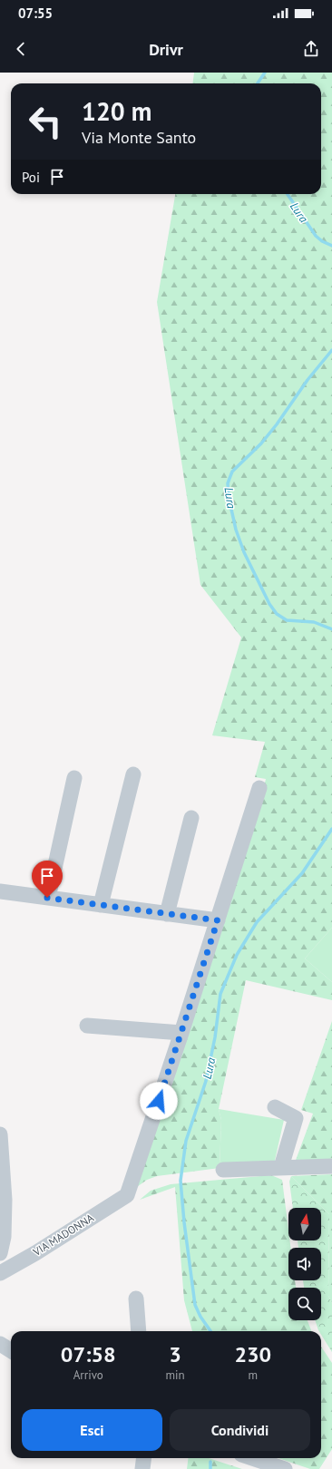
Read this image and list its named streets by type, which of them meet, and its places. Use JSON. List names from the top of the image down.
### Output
{
  "streets": {
    "street": ["VIA MADONNA"]
  },
  "water": ["Lura"],
  "north": "top",
  "page": {
    "status": "07:55",
    "header": "Drivr",
    "turn": ["120 m", "Via Monte Santo"],
    "then": "Poi",
    "eta": [
      "07:58",
      "Arrivo",
      "3",
      "min",
      "230",
      "m"
    ],
    "buttons": ["Esci", "Condividi"]
  }
}
